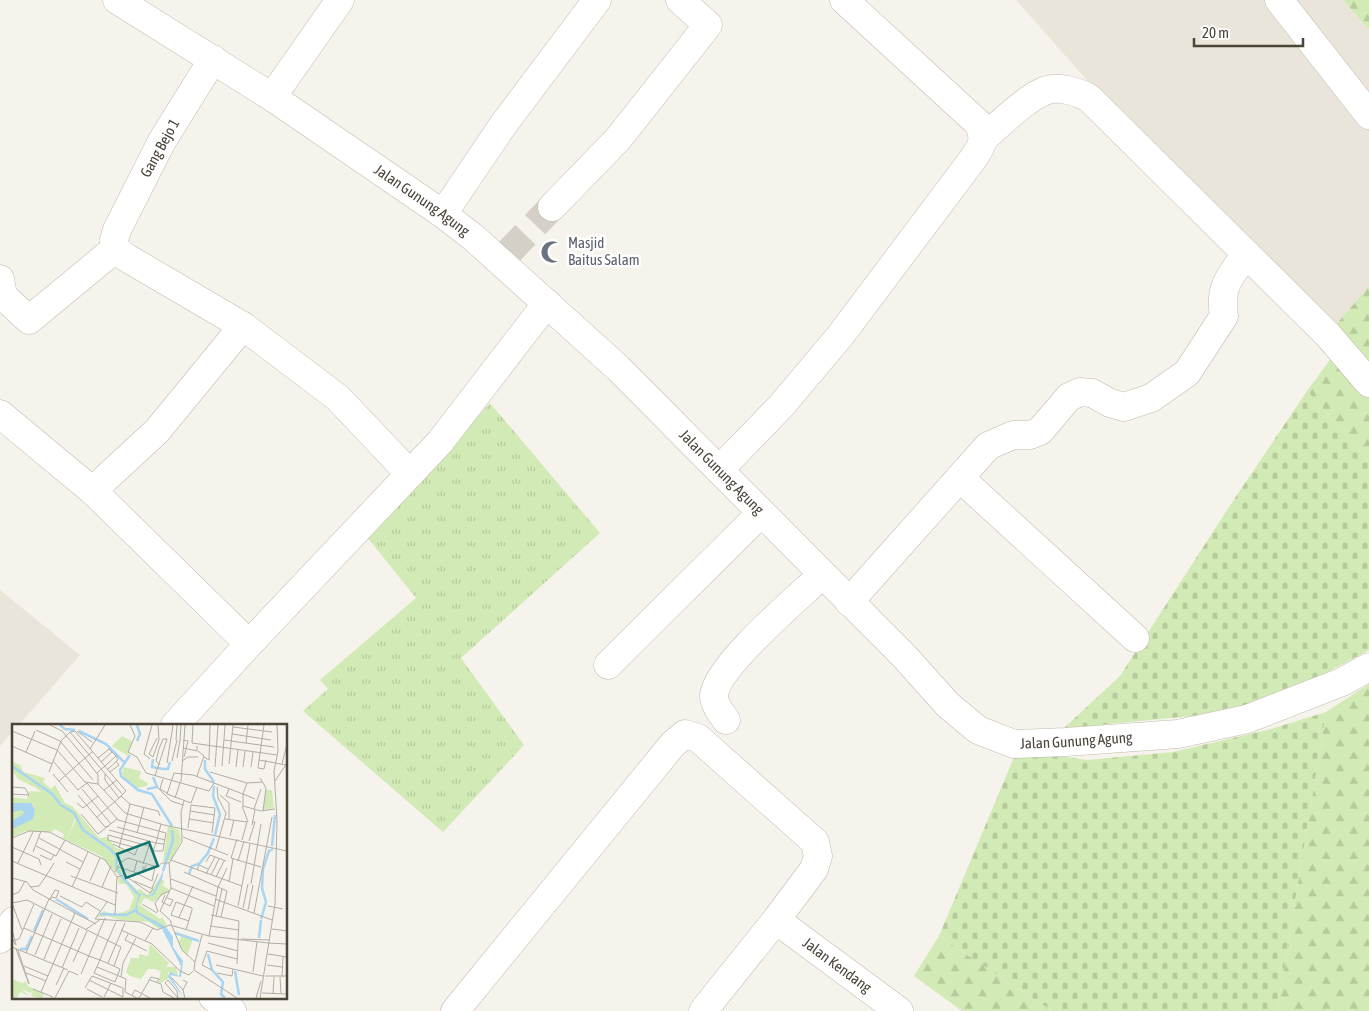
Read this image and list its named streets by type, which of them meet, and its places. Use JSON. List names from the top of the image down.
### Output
{
  "streets": {
    "street": ["Gang Bejo 1", "Jalan Gunung Agung", "Jalan Kendang"]
  },
  "crossings": [
    ["Gang Bejo 1", "Jalan Gunung Agung"]
  ],
  "places": {
    "mosque": ["Masjid Baitus Salam"]
  },
  "scale_bar": "20 m"
}
